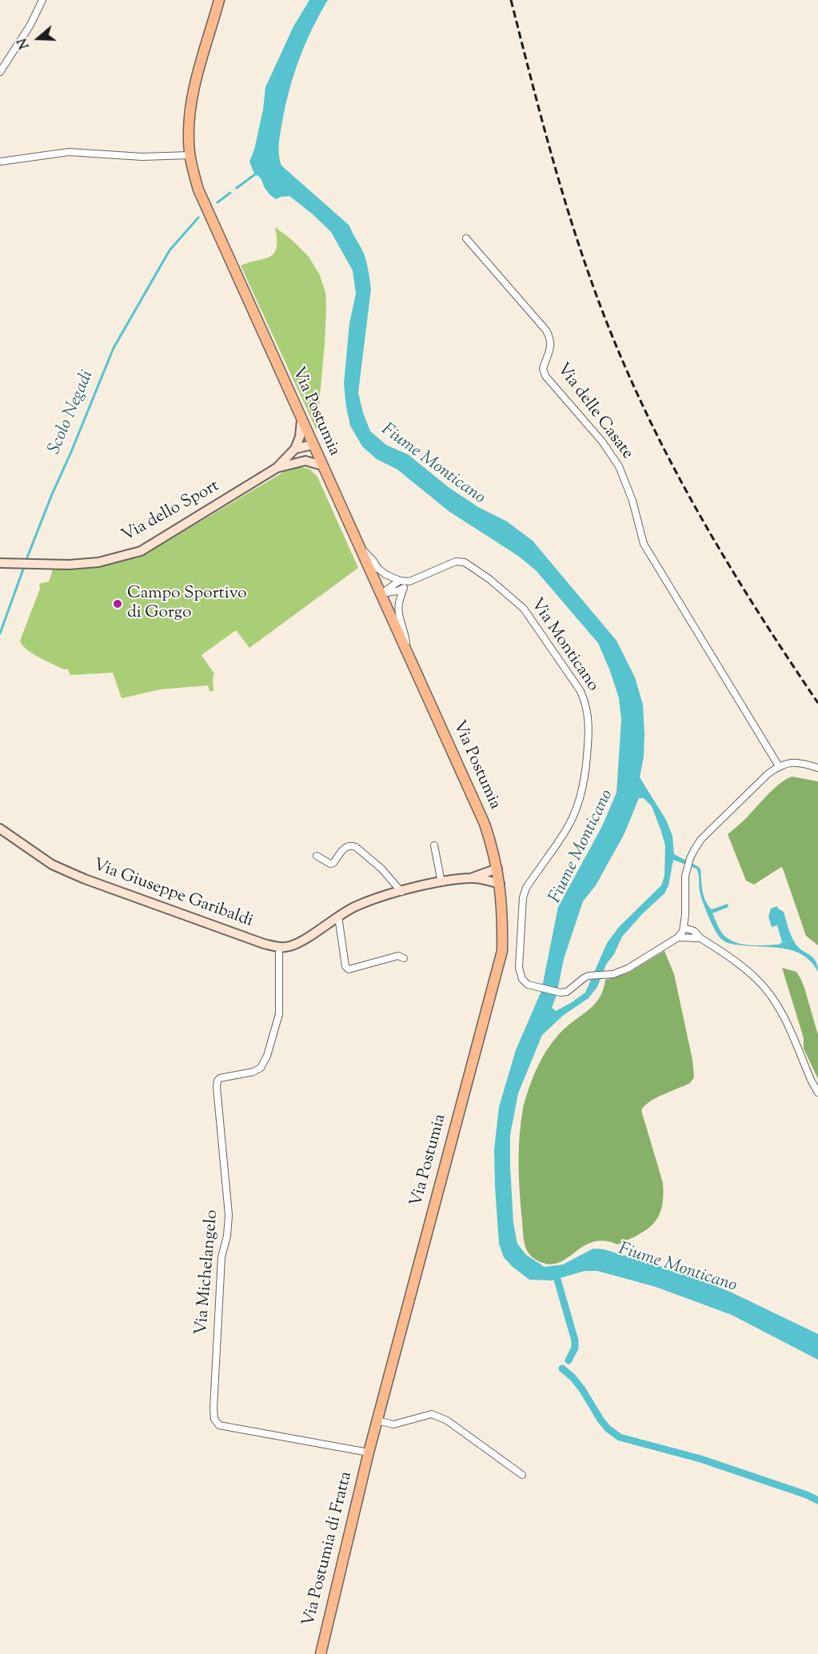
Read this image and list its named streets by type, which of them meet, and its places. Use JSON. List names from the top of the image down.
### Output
{
  "streets": {
    "main road": ["Via Postumia", "Via Postumia di Fratta"],
    "street": [
      "Via delle Casate",
      "Via dello Sport",
      "Via Monticano",
      "Via Giuseppe Garibaldi",
      "Via Michelangelo"
    ]
  },
  "crossings": [
    ["Via Postumia", "Via Michelangelo"],
    ["Via Postumia", "Via Postumia di Fratta"],
    ["Via Giuseppe Garibaldi", "Via Michelangelo"],
    ["Via Michelangelo", "Via Postumia di Fratta"]
  ],
  "water": ["Scolo Negadi", "Fiume Monticano"],
  "places": ["Campo Sportivo di Gorgo"],
  "north": "left"
}
